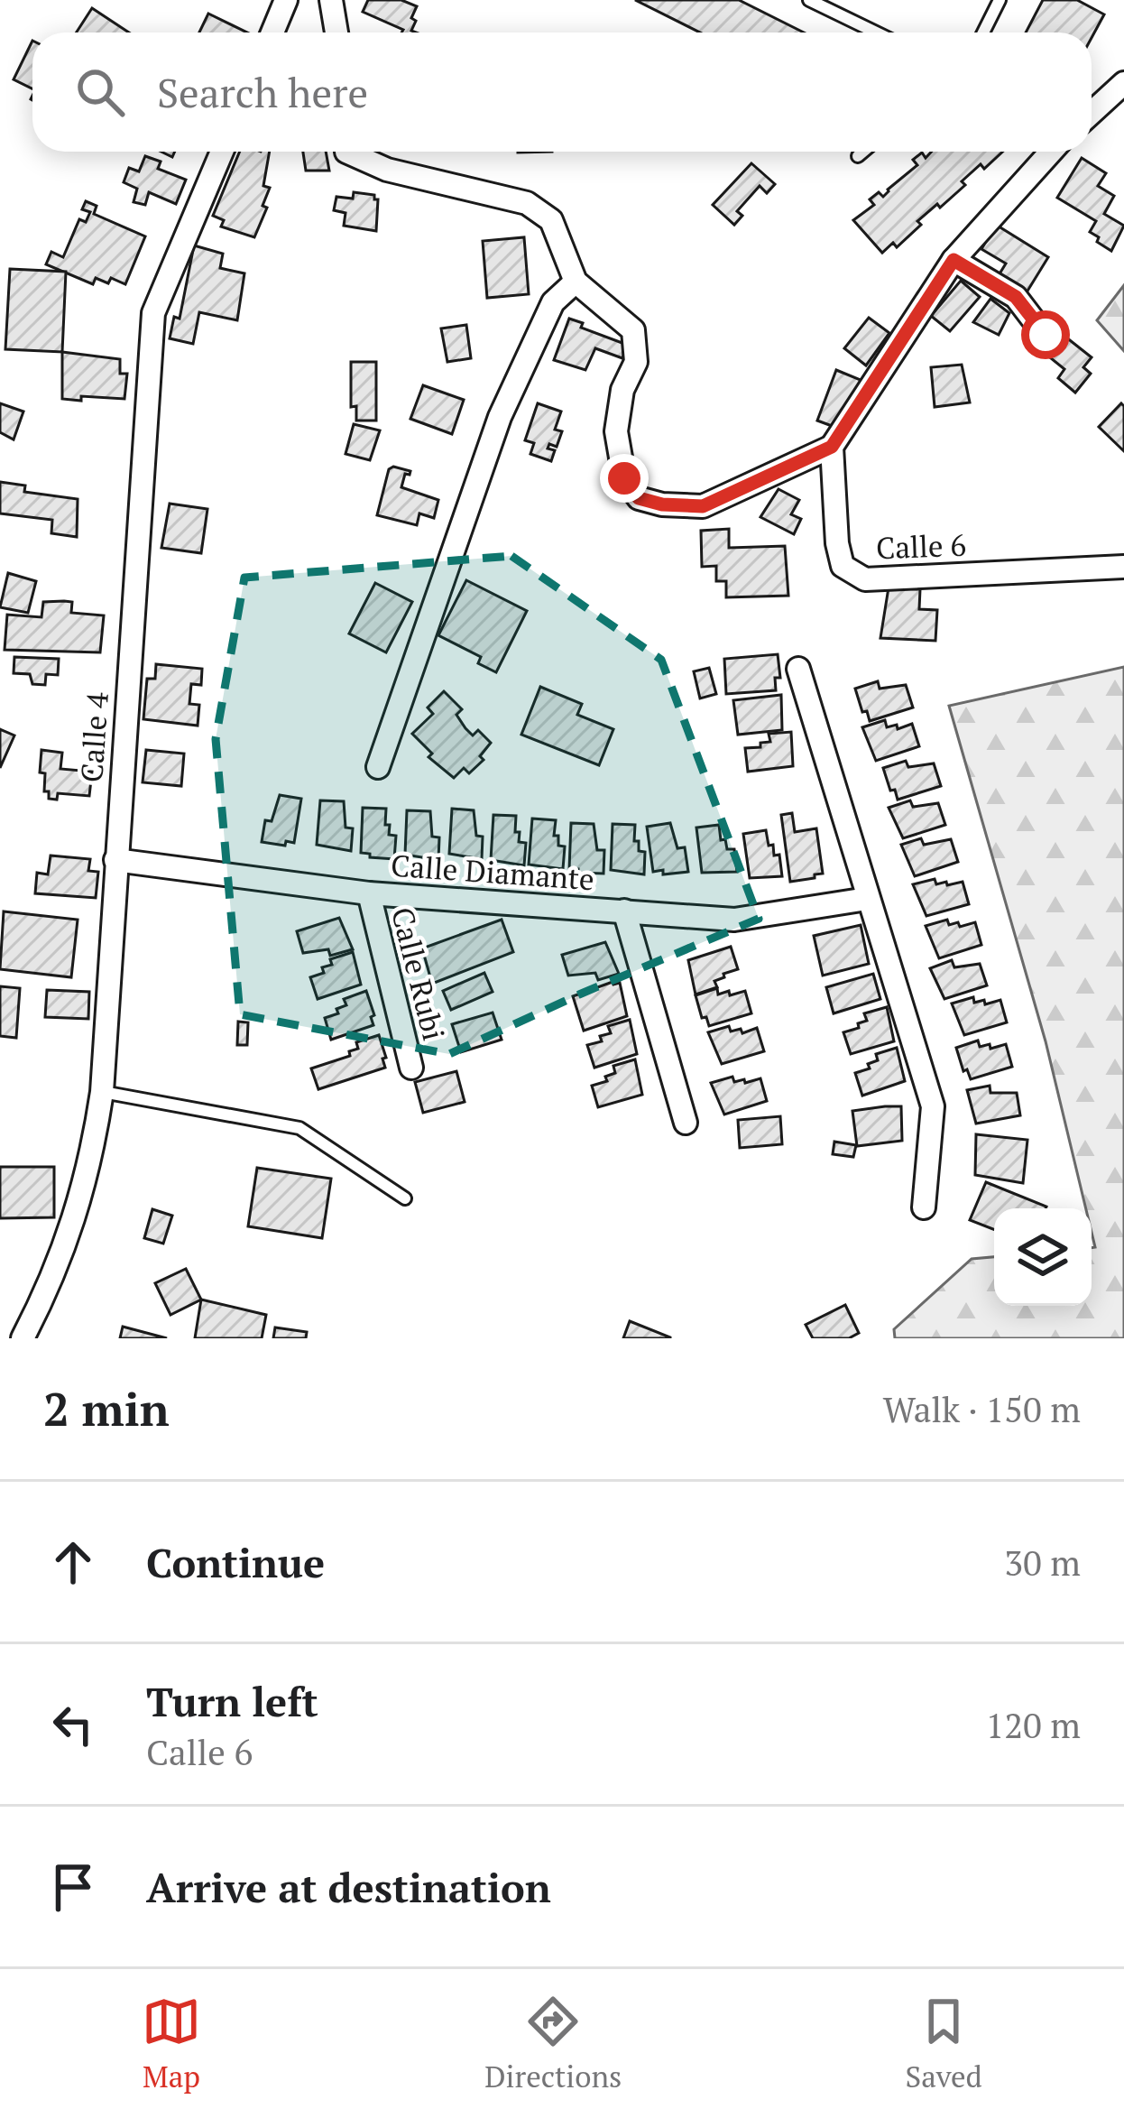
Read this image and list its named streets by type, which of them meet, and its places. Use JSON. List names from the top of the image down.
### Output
{
  "streets": {
    "street": [
      "Calle 6",
      "Calle 4",
      "Calle Diamante",
      "Calle Rubi"
    ]
  },
  "crossings": [
    ["Calle 4", "Calle Diamante"],
    ["Calle Diamante", "Calle Rubi"]
  ],
  "page": {
    "search": "Search here",
    "heading": ["2 min", "Walk · 150 m"],
    "list": [
      ["Continue", "30 m"],
      ["Turn left", "Calle 6", "120 m"],
      "Arrive at destination"
    ],
    "nav": ["Map", "Directions", "Saved"]
  }
}
